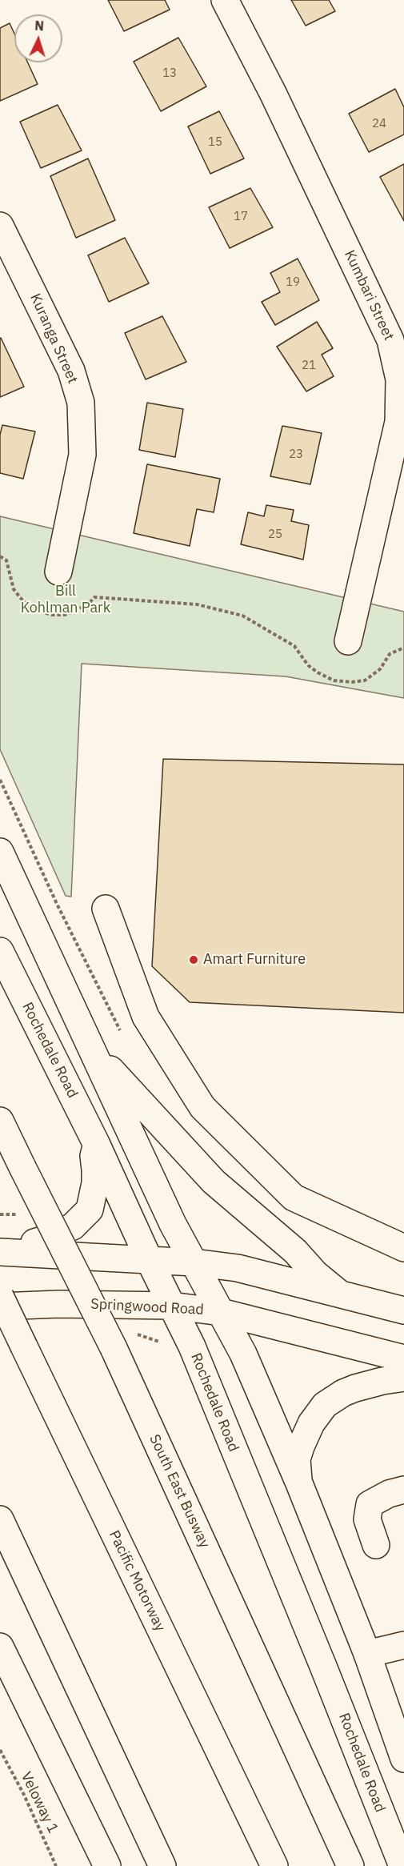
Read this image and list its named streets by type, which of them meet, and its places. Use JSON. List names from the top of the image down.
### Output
{
  "streets": {
    "main road": [
      "Kumbari Street",
      "Kuranga Street",
      "Rochedale Road",
      "Springwood Road",
      "South East Busway",
      "Pacific Motorway"
    ],
    "path": ["Veloway 1"]
  },
  "crossings": [
    ["Rochedale Road", "Springwood Road"]
  ],
  "parks": ["Bill Kohlman Park"],
  "places": ["Amart Furniture"],
  "house_numbers": [
    "13",
    "24",
    "15",
    "17",
    "19",
    "21",
    "23",
    "25"
  ],
  "north": "top"
}
